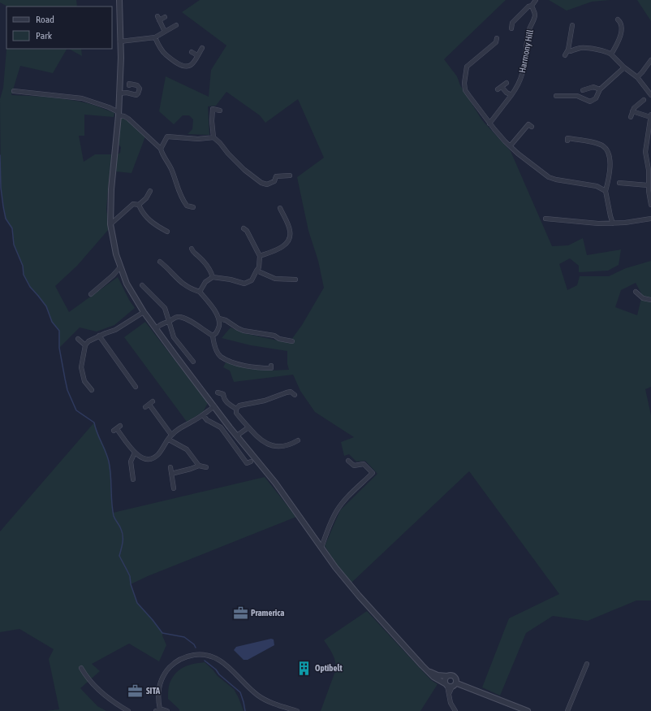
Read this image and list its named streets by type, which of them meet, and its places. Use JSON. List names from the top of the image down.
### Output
{
  "streets": {
    "street": ["Harmony Hill"]
  },
  "places": {
    "office": ["Pramerica", "SITA"],
    "building": ["Optibelt"]
  },
  "legend": ["Road", "Park"]
}
